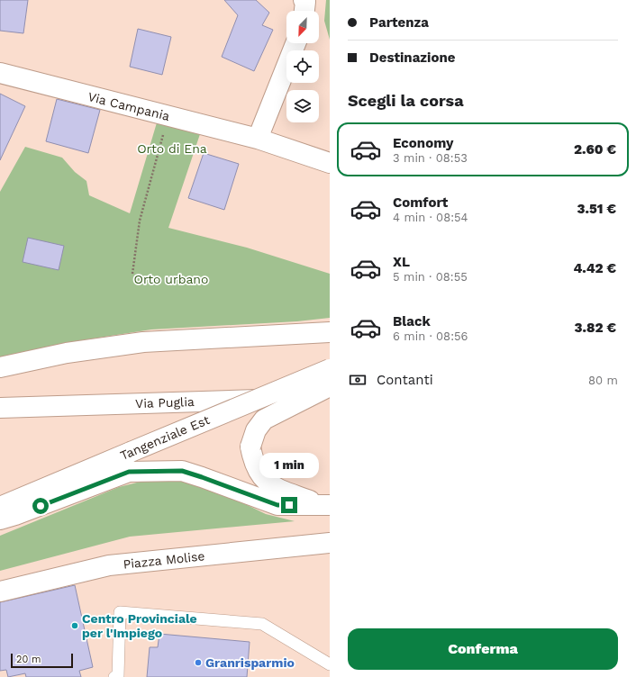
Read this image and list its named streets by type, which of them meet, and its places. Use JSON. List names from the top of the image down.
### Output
{
  "streets": {
    "main road": [
      "Via Campania",
      "Via Puglia",
      "Tangenziale Est",
      "Piazza Molise"
    ]
  },
  "parks": ["Orto di Ena", "Orto urbano"],
  "places": ["Centro Provinciale per l'Impiego", "Granrisparmio"],
  "scale_bar": "20 m",
  "north": "bottom left",
  "page": {
    "banner": ["Partenza", "Destinazione"],
    "heading": "Scegli la corsa",
    "list": [
      {
        "name": "Economy",
        "note": "3 min · 08:53",
        "value": "2.60 €"
      },
      {
        "name": "Comfort",
        "note": "4 min · 08:54",
        "value": "3.51 €"
      },
      {
        "name": "XL",
        "note": "5 min · 08:55",
        "value": "4.42 €"
      },
      {
        "name": "Black",
        "note": "6 min · 08:56",
        "value": "3.82 €"
      }
    ],
    "pay": ["Contanti", "80 m"],
    "bubble": "1 min",
    "buttons": "Conferma",
    "scale": "20 m"
  }
}
